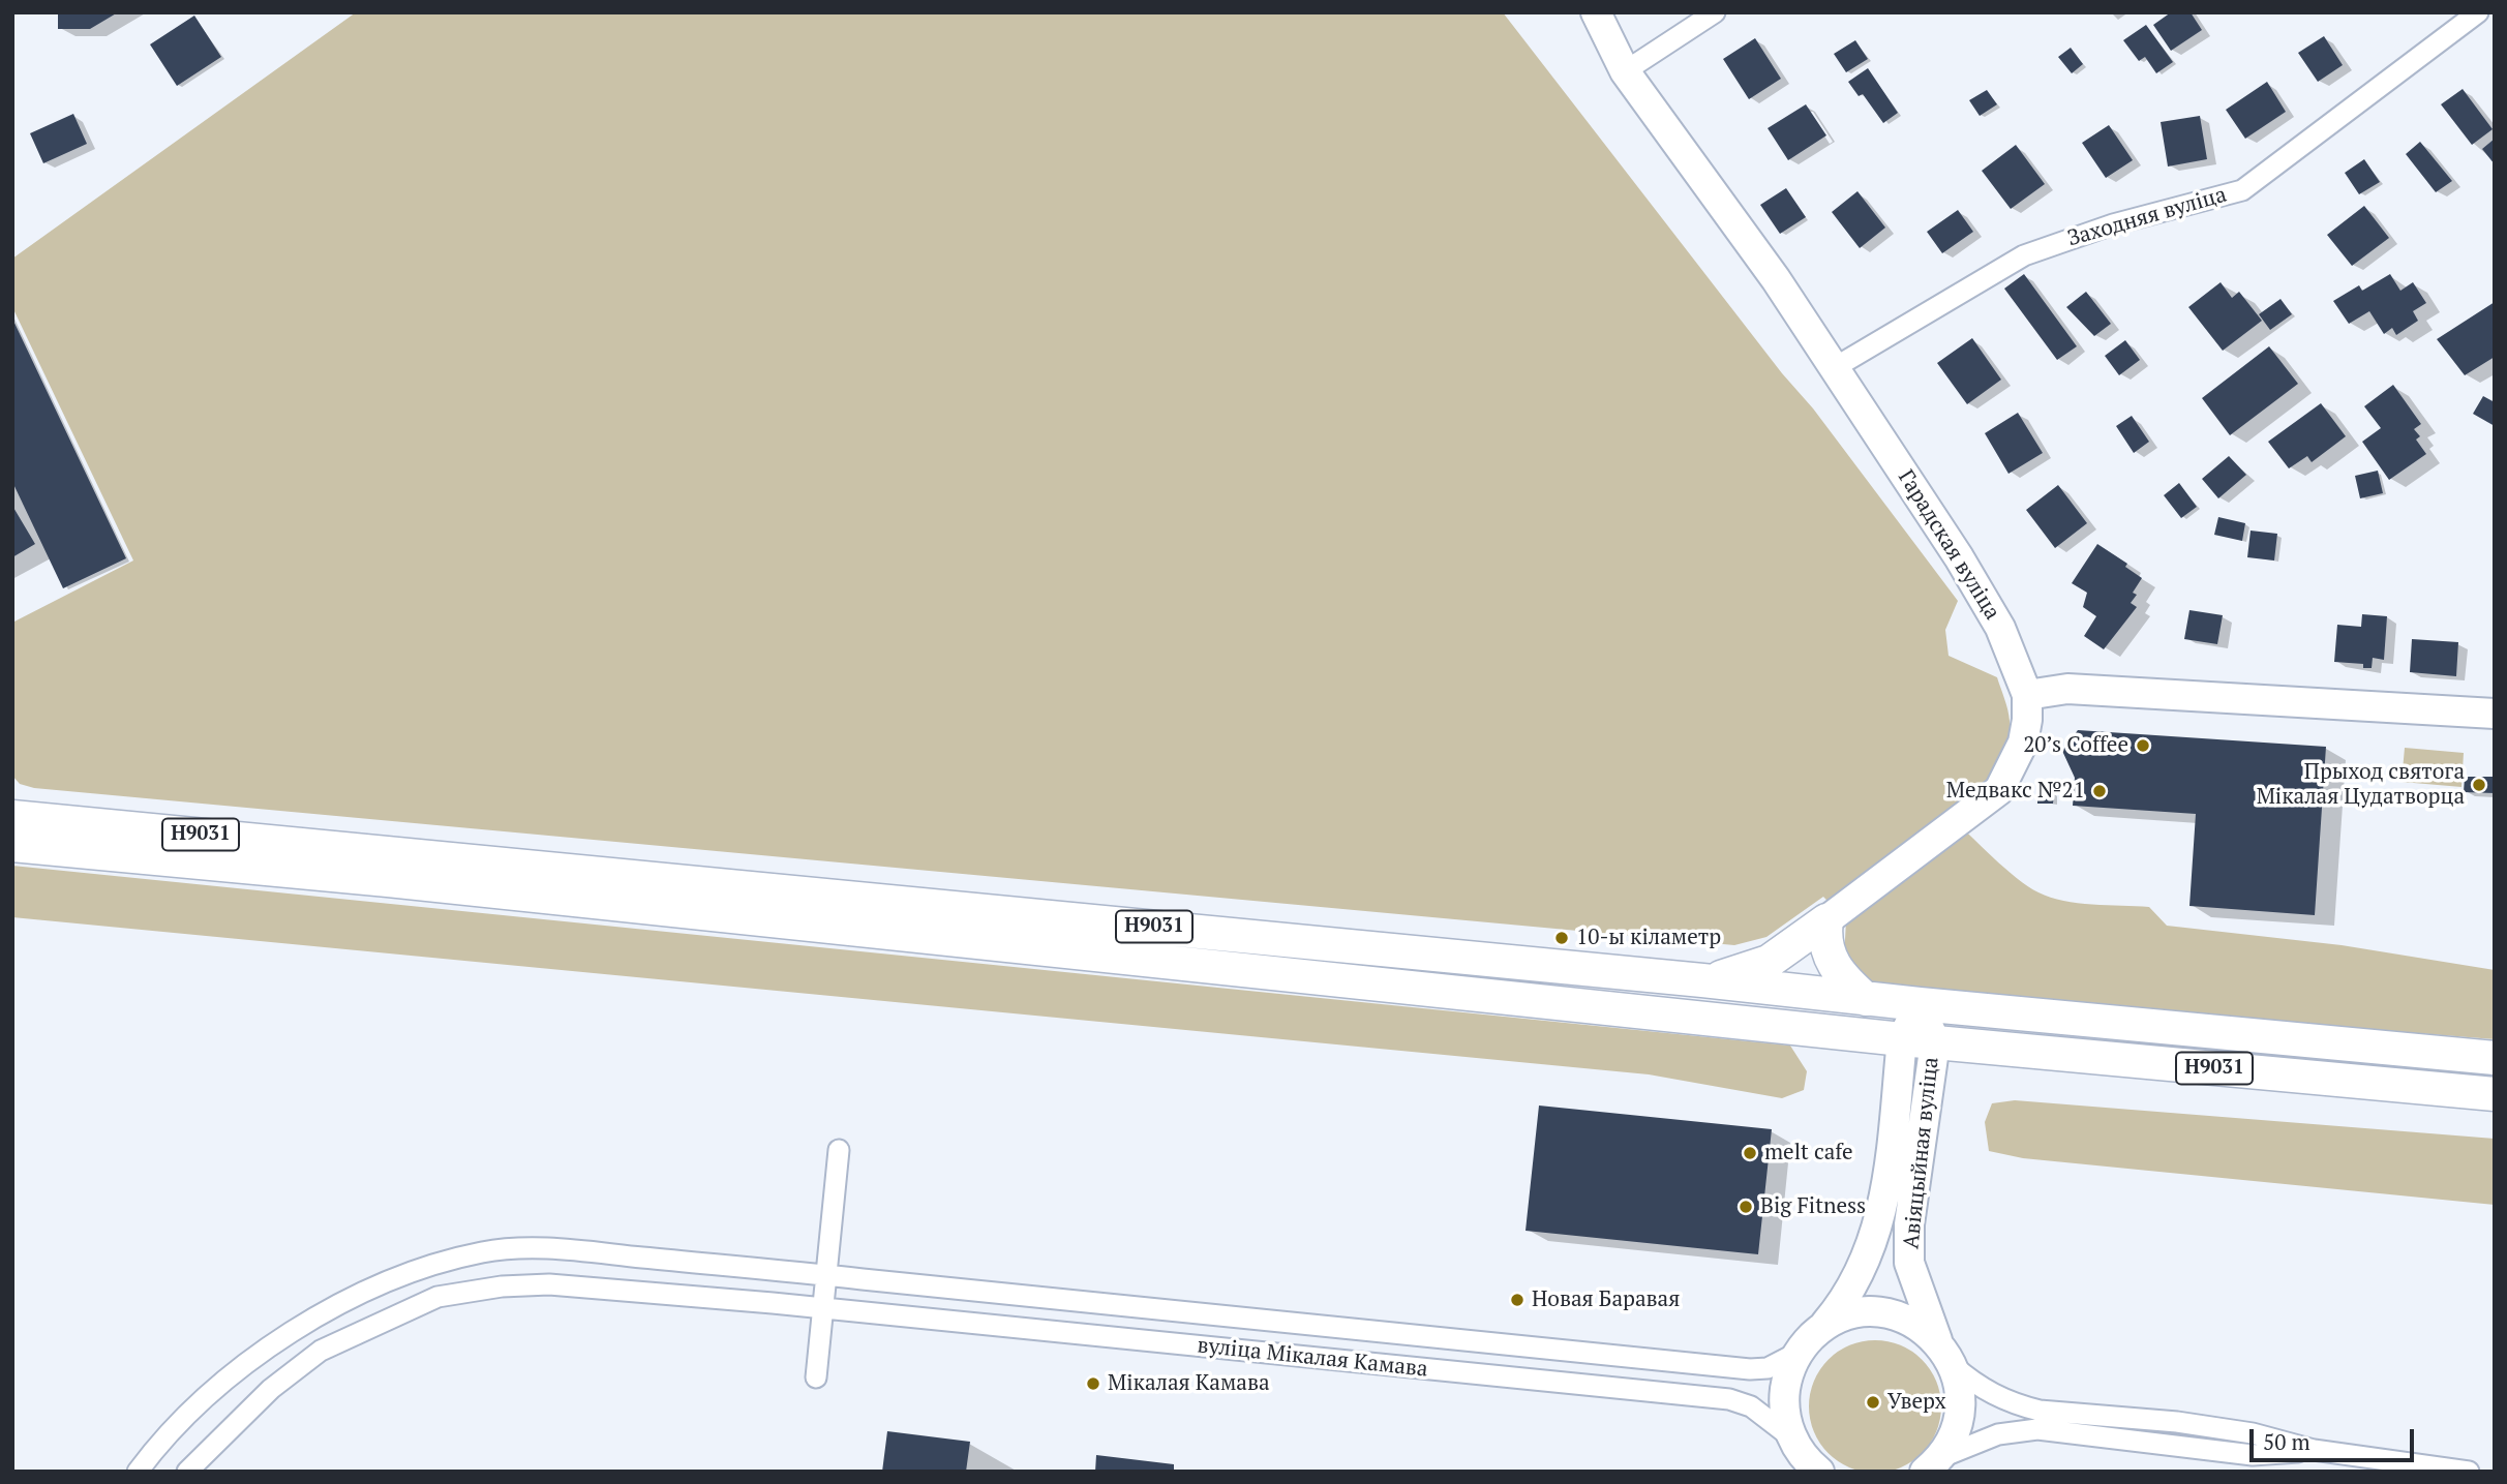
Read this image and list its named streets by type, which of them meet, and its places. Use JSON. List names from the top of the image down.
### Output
{
  "streets": {
    "main road": ["Н9031"],
    "street": [
      "Заходняя вуліца",
      "Гарадская вуліца",
      "Авіяцыйная вуліца",
      "вуліца Мікалая Камава"
    ]
  },
  "crossings": [
    ["Заходняя вуліца", "Гарадская вуліца"],
    ["Н9031", "Авіяцыйная вуліца"],
    ["Авіяцыйная вуліца", "вуліца Мікалая Камава"]
  ],
  "places": [
    "20’s Coffee",
    "Прыход святога Мікалая Цудатворца",
    "Медвакс №21",
    "10-ы кіламетр",
    "melt cafe",
    "Big Fitness",
    "Новая Баравая",
    "Мікалая Камава",
    "Уверх"
  ],
  "scale_bar": "50 m"
}
